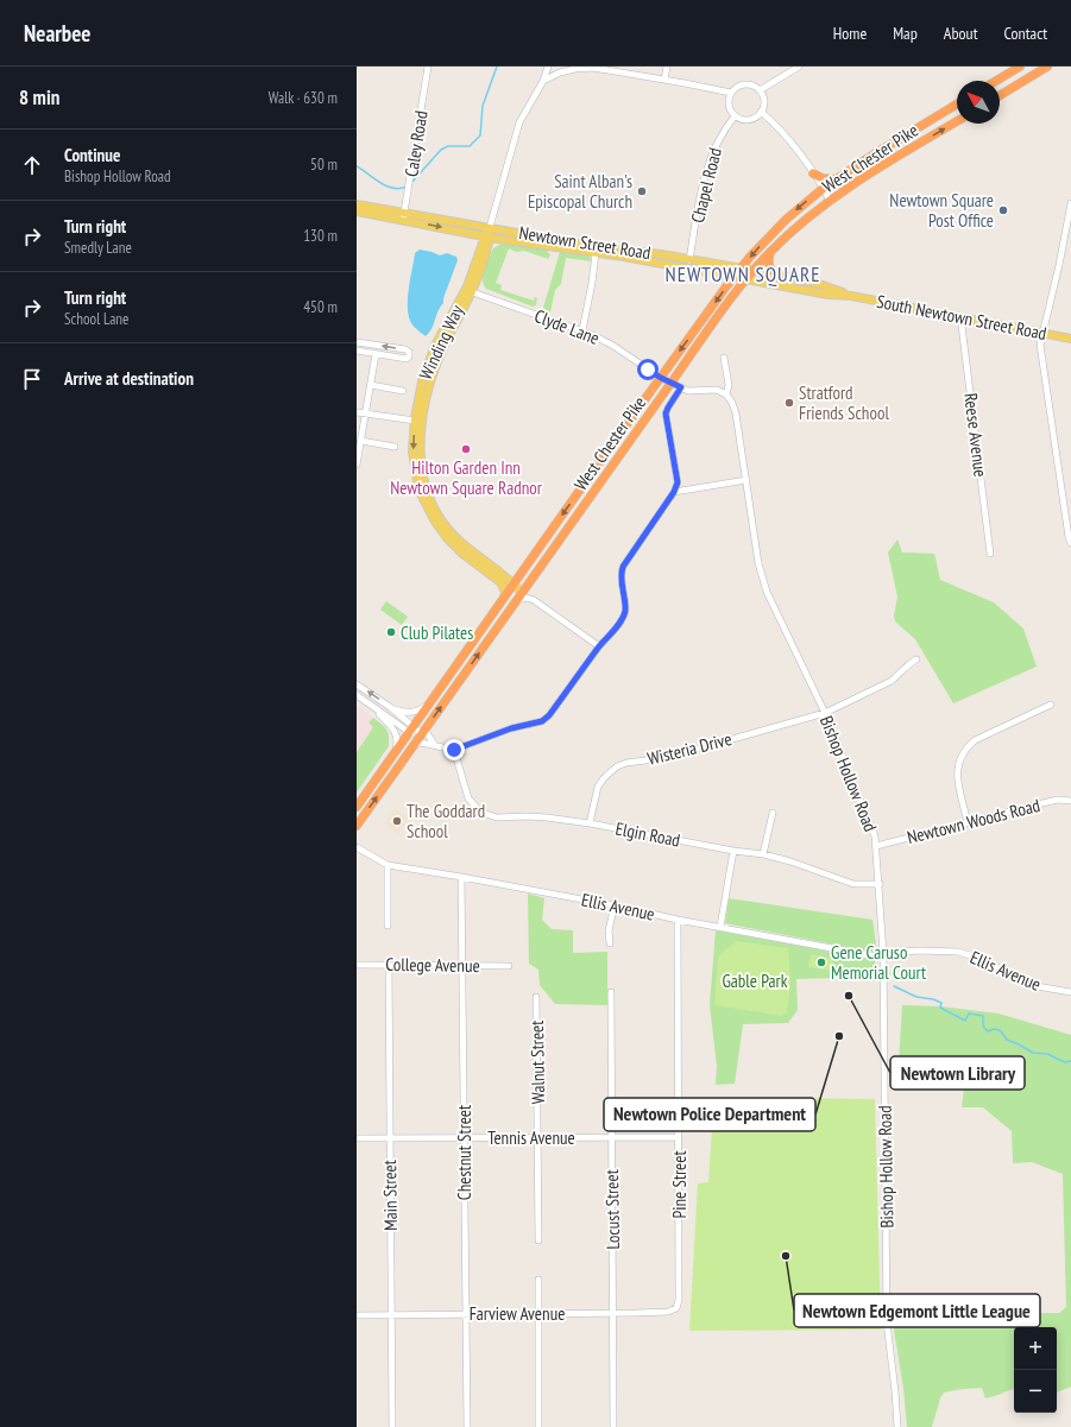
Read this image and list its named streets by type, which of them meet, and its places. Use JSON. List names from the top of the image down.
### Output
{
  "streets": {
    "highway": ["West Chester Pike"],
    "main road": ["Newtown Street Road", "South Newtown Street Road", "Winding Way"],
    "street": [
      "Caley Road",
      "Chapel Road",
      "Clyde Lane",
      "Reese Avenue",
      "Wisteria Drive",
      "Bishop Hollow Road",
      "Newtown Woods Road",
      "Elgin Road",
      "Ellis Avenue",
      "College Avenue",
      "Walnut Street",
      "Tennis Avenue",
      "Chestnut Street",
      "Pine Street",
      "Main Street",
      "Locust Street",
      "Farview Avenue"
    ]
  },
  "crossings": [
    ["Caley Road", "Newtown Street Road"],
    ["West Chester Pike", "Newtown Street Road"],
    ["West Chester Pike", "Clyde Lane"],
    ["West Chester Pike", "Winding Way"],
    ["Chapel Road", "Newtown Street Road"],
    ["Newtown Street Road", "South Newtown Street Road"],
    ["Newtown Street Road", "Winding Way"],
    ["South Newtown Street Road", "Reese Avenue"],
    ["Clyde Lane", "Winding Way"],
    ["Wisteria Drive", "Bishop Hollow Road"],
    ["Wisteria Drive", "Elgin Road"],
    ["Bishop Hollow Road", "Newtown Woods Road"],
    ["Bishop Hollow Road", "Elgin Road"],
    ["Bishop Hollow Road", "Ellis Avenue"],
    ["Ellis Avenue", "Chestnut Street"],
    ["Ellis Avenue", "Pine Street"],
    ["College Avenue", "Chestnut Street"],
    ["College Avenue", "Main Street"],
    ["Walnut Street", "Tennis Avenue"],
    ["Tennis Avenue", "Chestnut Street"],
    ["Tennis Avenue", "Pine Street"],
    ["Tennis Avenue", "Main Street"],
    ["Tennis Avenue", "Locust Street"],
    ["Chestnut Street", "Farview Avenue"],
    ["Pine Street", "Farview Avenue"],
    ["Main Street", "Farview Avenue"],
    ["Locust Street", "Farview Avenue"]
  ],
  "districts": ["NEWTOWN SQUARE"],
  "parks": ["Gable Park"],
  "places": [
    "Saint Alban's Episcopal Church",
    "Newtown Square Post Office",
    "Stratford Friends School",
    "Hilton Garden Inn Newtown Square Radnor",
    "Club Pilates",
    "The Goddard School",
    "Gene Caruso Memorial Court",
    "Newtown Library",
    "Newtown Police Department",
    "Newtown Edgemont Little League"
  ],
  "north": "top left",
  "page": {
    "header": "Nearbee",
    "nav": [
      "Home",
      "Map",
      "About",
      "Contact"
    ],
    "heading": ["8 min", "Walk · 630 m"],
    "list": [
      ["Continue", "Bishop Hollow Road", "50 m"],
      ["Turn right", "Smedly Lane", "130 m"],
      ["Turn right", "School Lane", "450 m"],
      "Arrive at destination"
    ],
    "map_buttons": ["+", "−"]
  }
}
